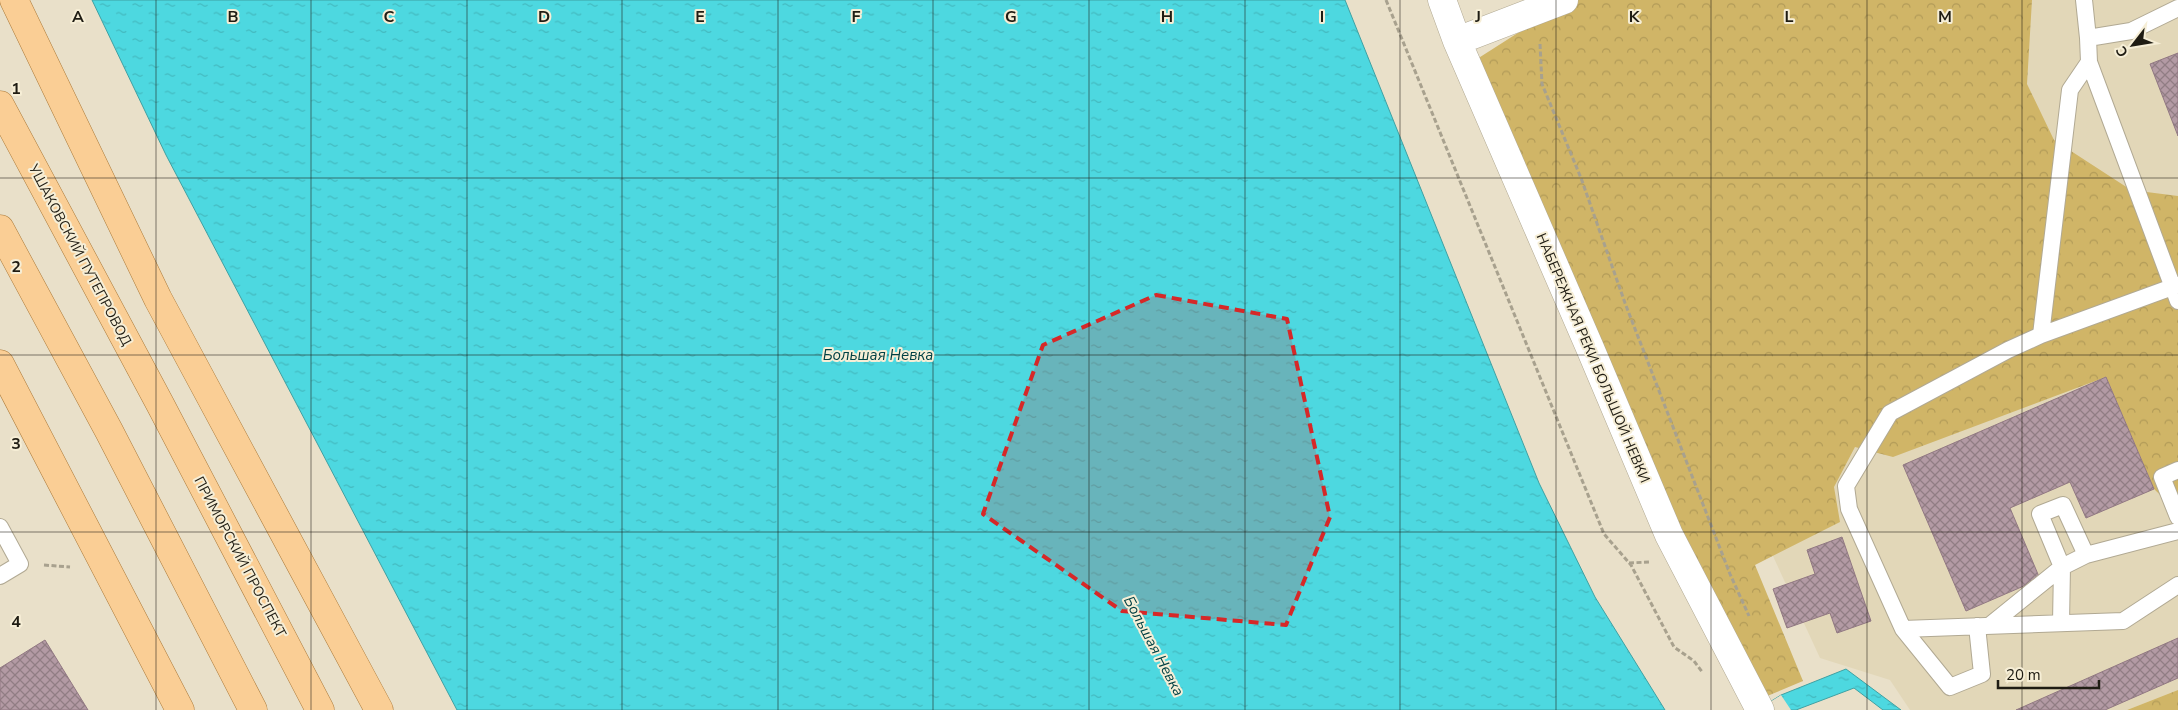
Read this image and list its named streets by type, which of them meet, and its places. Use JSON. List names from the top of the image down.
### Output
{
  "streets": {
    "main road": ["УШАКОВСКИЙ ПУТЕПРОВОД", "ПРИМОРСКИЙ ПРОСПЕКТ"],
    "street": ["НАБЕРЕЖНАЯ РЕКИ БОЛЬШОЙ НЕВКИ"]
  },
  "crossings": [
    ["УШАКОВСКИЙ ПУТЕПРОВОД", "ПРИМОРСКИЙ ПРОСПЕКТ"]
  ],
  "water": ["Большая Невка"],
  "scale_bar": "20 m",
  "north": "bottom left",
  "grid": {
    "columns": [
      "A",
      "B",
      "C",
      "D",
      "E",
      "F",
      "G",
      "H",
      "I",
      "J",
      "K",
      "L",
      "M"
    ],
    "rows": [
      "1",
      "2",
      "3",
      "4"
    ]
  }
}
